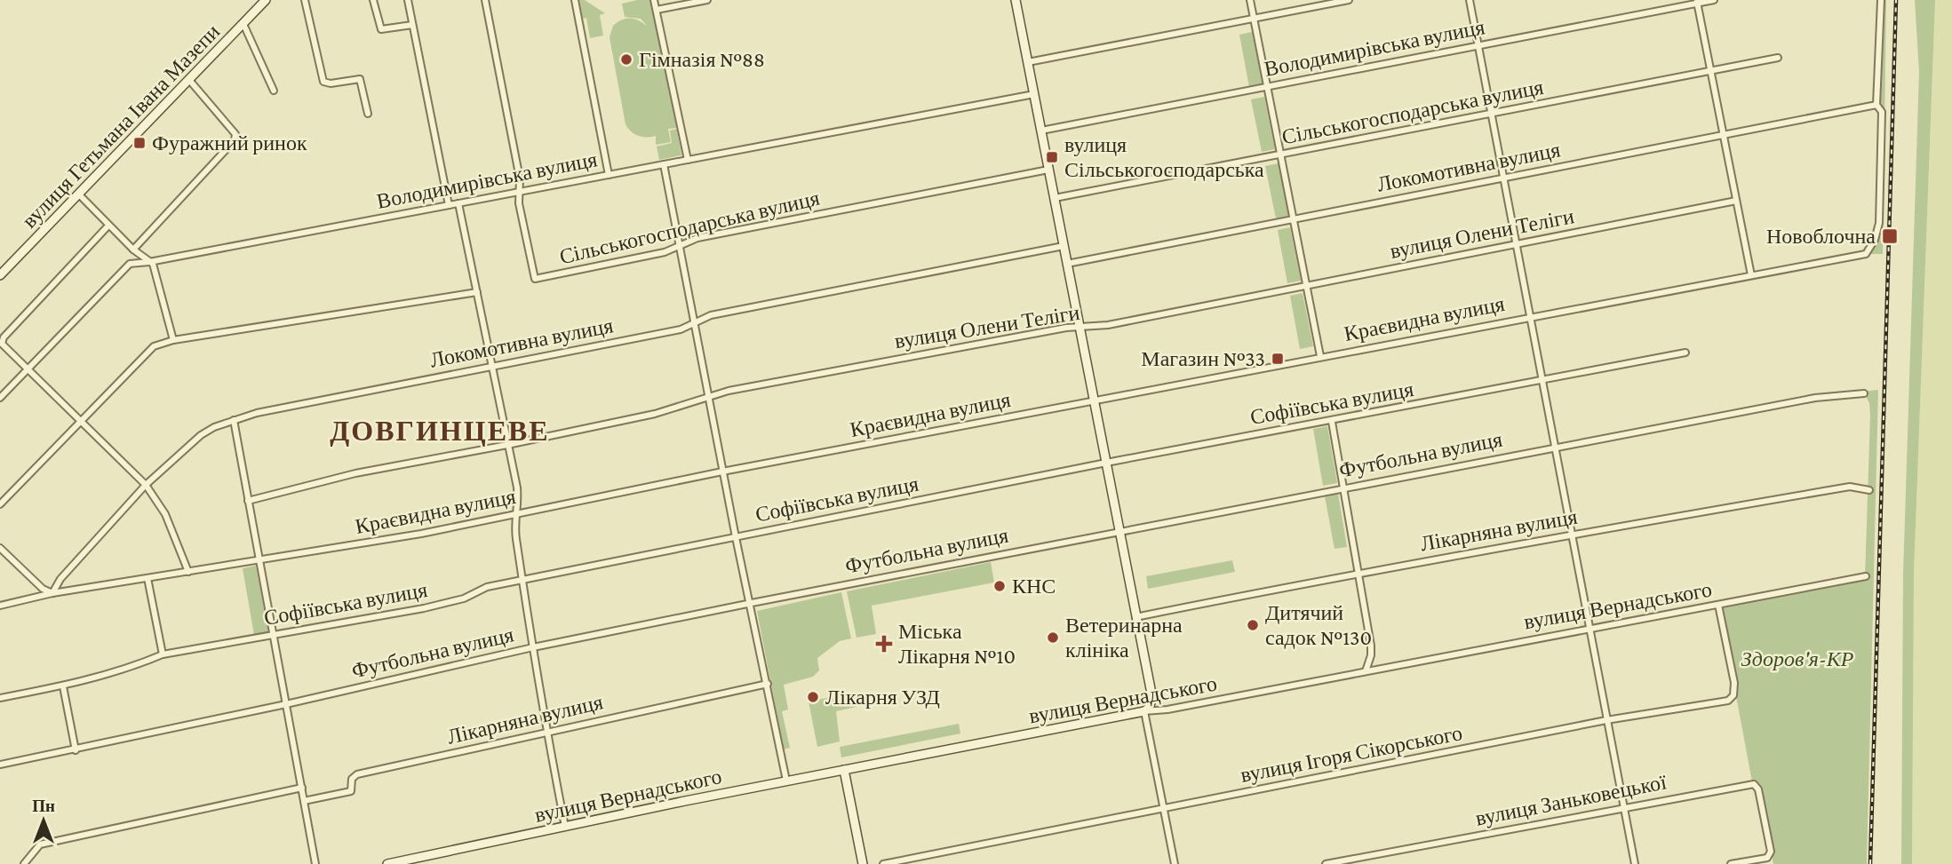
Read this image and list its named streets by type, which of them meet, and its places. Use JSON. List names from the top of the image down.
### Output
{
  "streets": {
    "street": [
      "Володимирівська вулиця",
      "Сільськогосподарська вулиця",
      "вулиця Гетьмана Івана Мазепи",
      "Локомотивна вулиця",
      "вулиця Олени Теліги",
      "Краєвидна вулиця",
      "Софіївська вулиця",
      "Футбольна вулиця",
      "Лікарняна вулиця",
      "вулиця Вернадського",
      "вулиця Ігоря Сікорського",
      "вулиця Заньковецької"
    ]
  },
  "crossings": [
    ["Володимирівська вулиця", "Сільськогосподарська вулиця"],
    ["Локомотивна вулиця", "Краєвидна вулиця"],
    ["вулиця Вернадського", "вулиця Ігоря Сікорського"]
  ],
  "districts": ["ДОВГИНЦЕВЕ"],
  "parks": ["Здоров'я-КР"],
  "places": {
    "other": [
      "Гімназія №88",
      "КНС",
      "Дитячий садок №130",
      "Ветеринарна клініка",
      "Лікарня УЗД"
    ],
    "transit": [
      "Фуражний ринок",
      "вулиця Сільськогосподарська",
      "Новоблочна",
      "Магазин №33"
    ],
    "health": ["Міська Лікарня №10"]
  },
  "north": "top"
}
